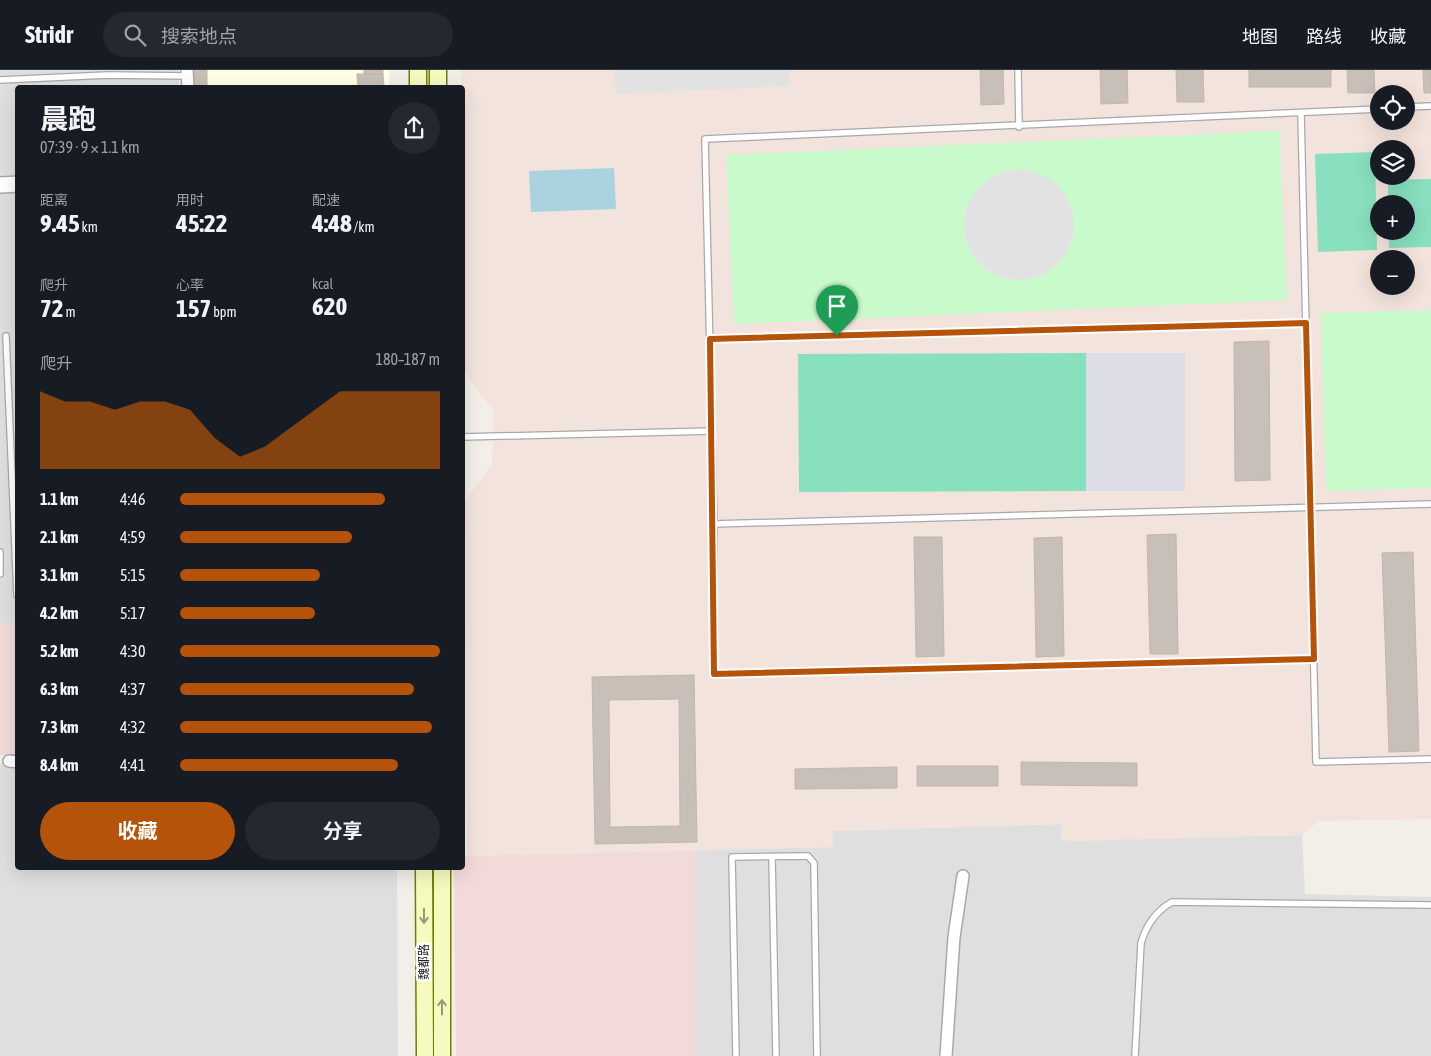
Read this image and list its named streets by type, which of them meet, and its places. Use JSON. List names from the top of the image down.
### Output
{
  "streets": {
    "main road": ["魏都路"]
  },
  "page": {
    "header": "Stridr",
    "search": "搜索地点",
    "nav": ["地图", "路线", "收藏"],
    "map_buttons": ["+", "−"],
    "heading": ["晨跑", "07:39 · 9 × 1.1 km"],
    "stats": [
      ["距离", "9.45 km"],
      ["用时", "45:22"],
      ["配速", "4:48 /km"],
      ["爬升", "72 m"],
      ["心率", "157 bpm"],
      ["kcal", "620"]
    ],
    "chart": ["爬升", "180–187 m"],
    "list": [
      {
        "name": "1.1 km",
        "note": "4:46"
      },
      {
        "name": "2.1 km",
        "note": "4:59"
      },
      {
        "name": "3.1 km",
        "note": "5:15"
      },
      {
        "name": "4.2 km",
        "note": "5:17"
      },
      {
        "name": "5.2 km",
        "note": "4:30"
      },
      {
        "name": "6.3 km",
        "note": "4:37"
      },
      {
        "name": "7.3 km",
        "note": "4:32"
      },
      {
        "name": "8.4 km",
        "note": "4:41"
      }
    ],
    "buttons": ["收藏", "分享"]
  }
}
